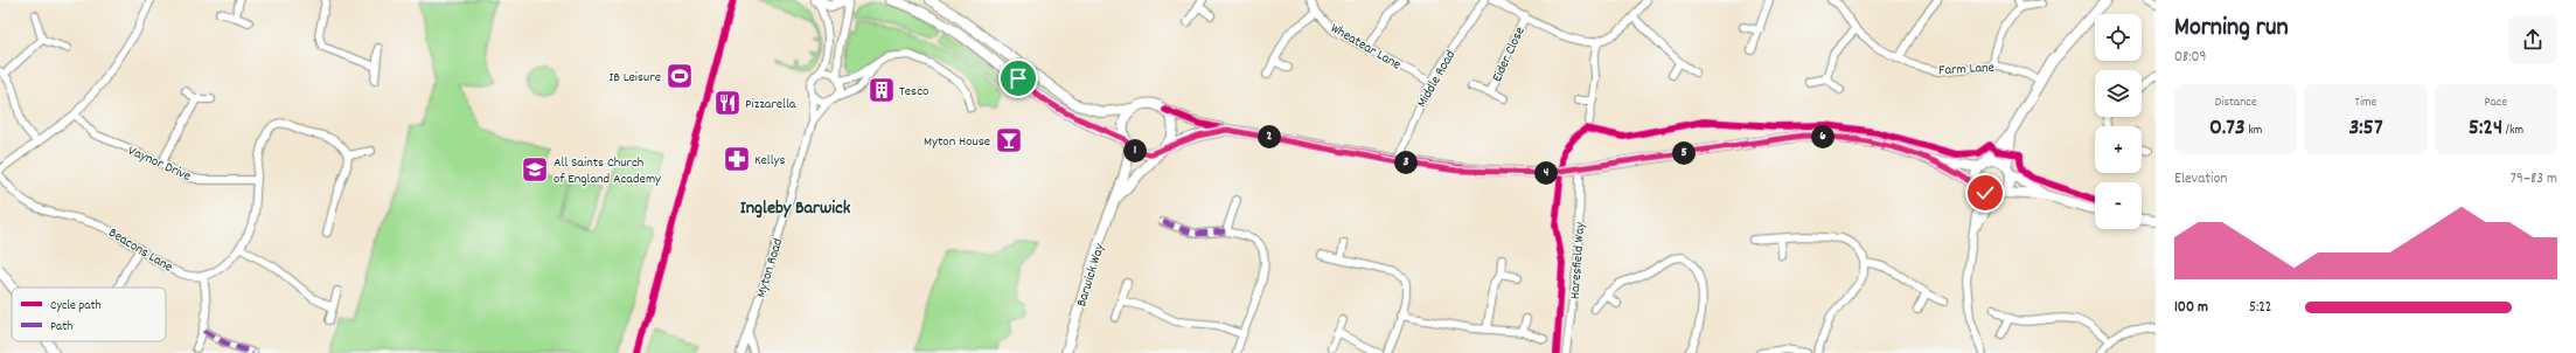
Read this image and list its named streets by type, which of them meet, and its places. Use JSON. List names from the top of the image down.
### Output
{
  "streets": {
    "street": [
      "Wheatear Lane",
      "Eider Close",
      "Farm Lane",
      "Middle Road",
      "Vaynor Drive",
      "Beacons Lane",
      "Haresfield Way",
      "Myton Road",
      "Barwick Way"
    ]
  },
  "crossings": [
    ["Wheatear Lane", "Middle Road"]
  ],
  "districts": ["Ingleby Barwick"],
  "places": {
    "sports": ["IB Leisure"],
    "building": ["Tesco"],
    "restaurant": ["Pizzarella"],
    "bar": ["Myton House"],
    "pharmacy": ["Kellys"],
    "school or university": ["All Saints Church of England Academy"]
  },
  "legend": ["Cycle path", "Path"],
  "page": {
    "heading": ["Morning run", "08:09"],
    "map_buttons": ["+", "−"],
    "stats": [
      ["Distance", "0.73 km"],
      ["Time", "3:57"],
      ["Pace", "5:24 /km"]
    ],
    "pins": [
      "2",
      "6",
      "1",
      "5",
      "3",
      "4"
    ],
    "chart": ["Elevation", "79–83 m"],
    "list": [
      {
        "name": "100 m",
        "note": "5:22"
      }
    ]
  }
}
